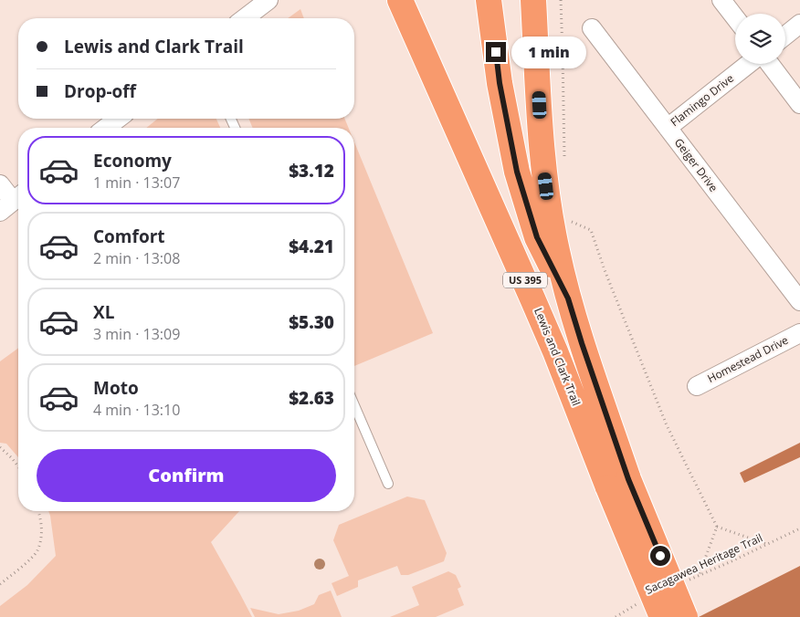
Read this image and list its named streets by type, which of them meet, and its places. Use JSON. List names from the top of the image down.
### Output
{
  "streets": {
    "highway": ["US 395", "Lewis and Clark Trail"],
    "street": ["Flamingo Drive", "Geiger Drive", "Homestead Drive"],
    "path": ["Sacagawea Heritage Trail"]
  },
  "crossings": [
    ["Flamingo Drive", "Geiger Drive"]
  ],
  "page": {
    "banner": ["Lewis and Clark Trail", "Drop-off"],
    "bubble": "1 min",
    "list": [
      {
        "name": "Economy",
        "note": "1 min · 13:07",
        "value": "$3.12"
      },
      {
        "name": "Comfort",
        "note": "2 min · 13:08",
        "value": "$4.21"
      },
      {
        "name": "XL",
        "note": "3 min · 13:09",
        "value": "$5.30"
      },
      {
        "name": "Moto",
        "note": "4 min · 13:10",
        "value": "$2.63"
      }
    ],
    "buttons": "Confirm"
  }
}
